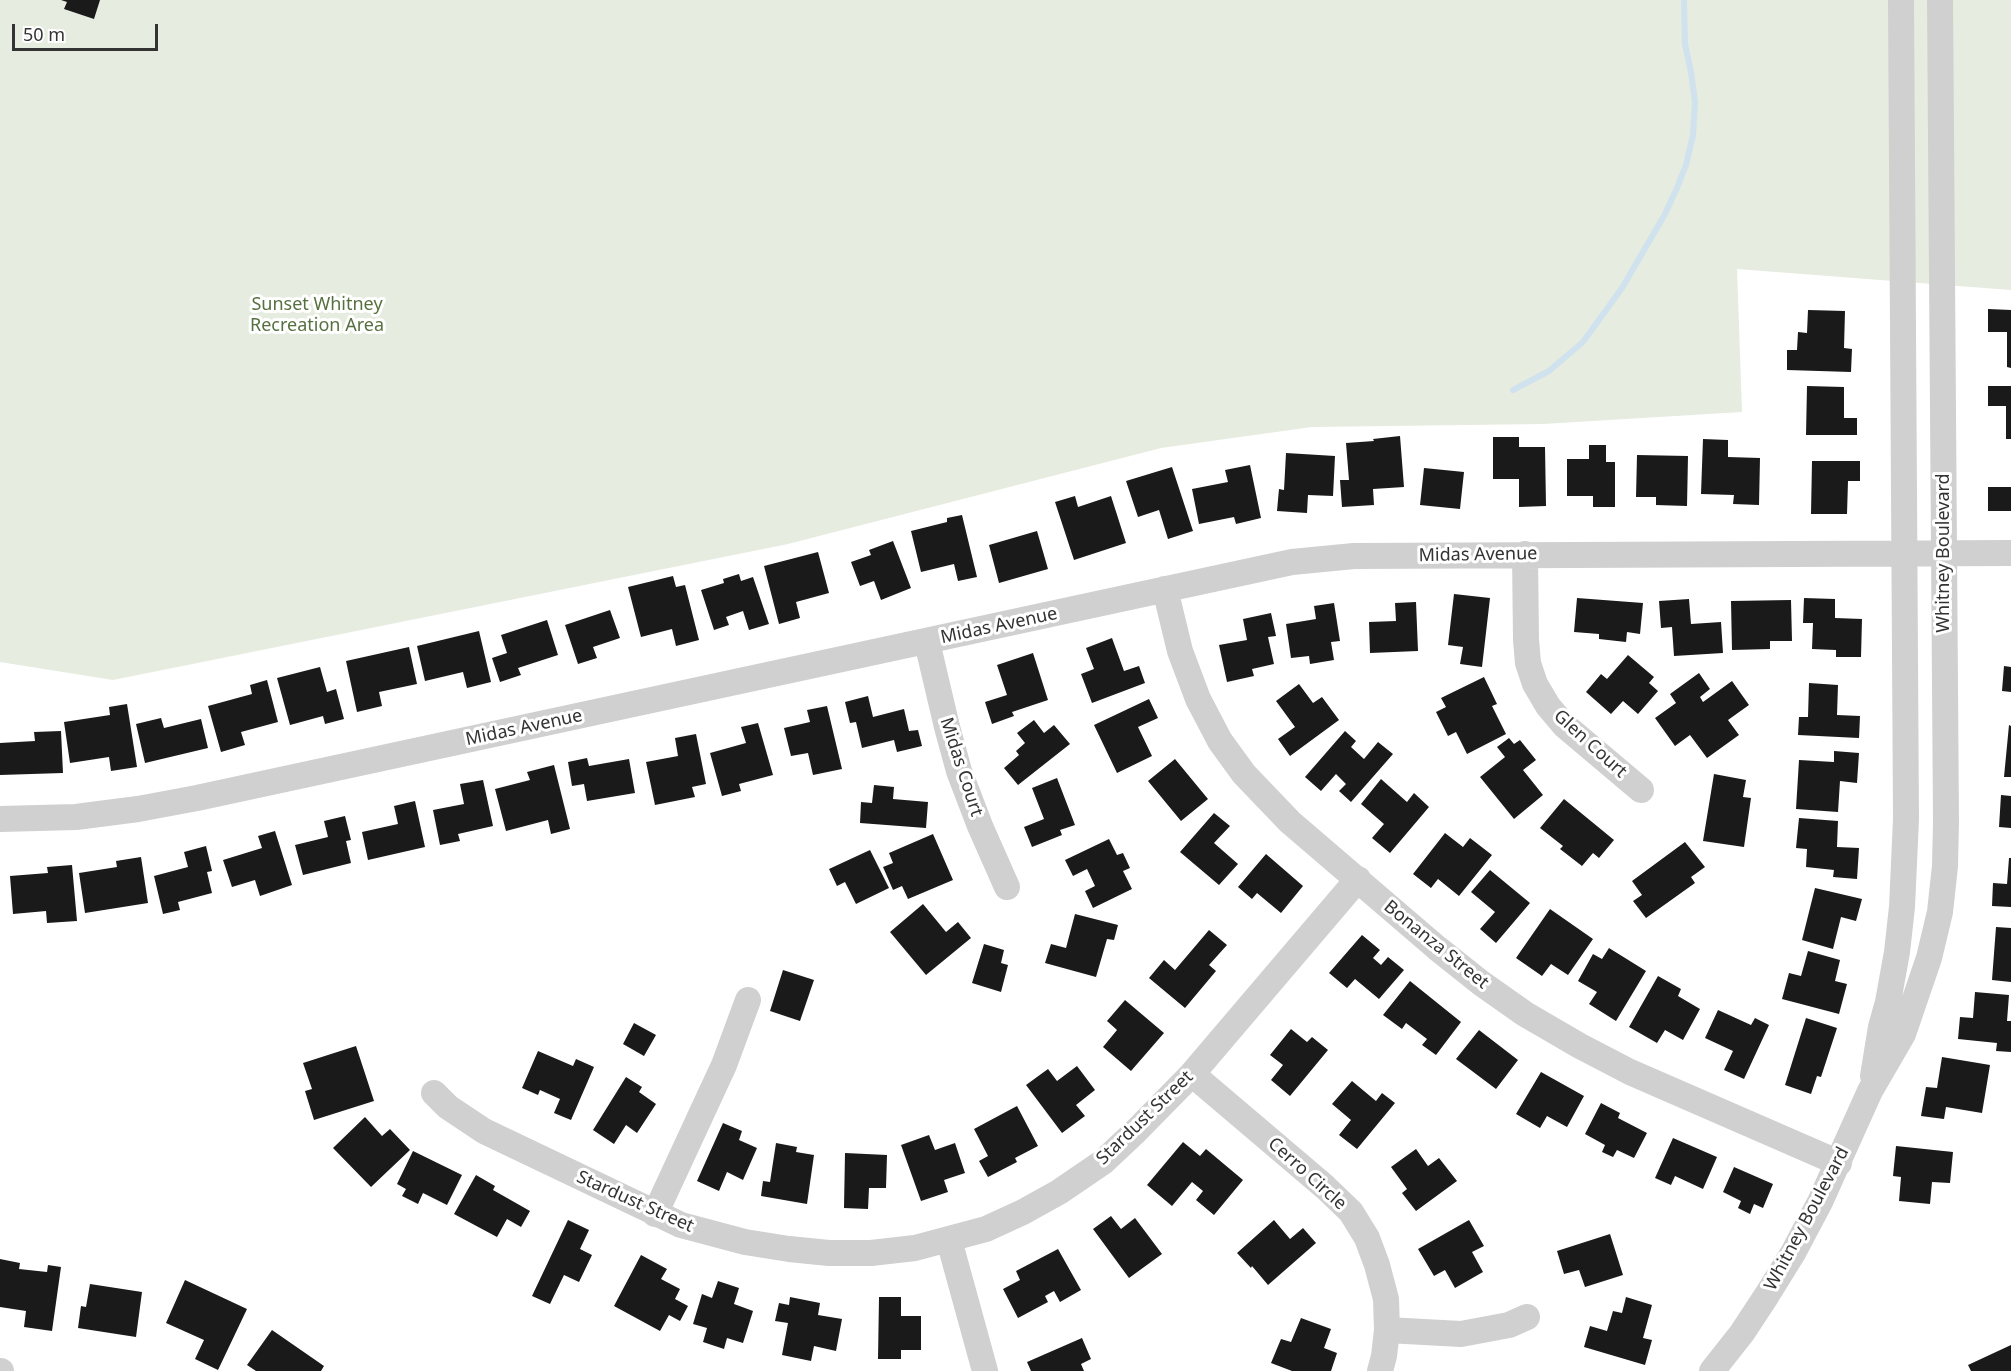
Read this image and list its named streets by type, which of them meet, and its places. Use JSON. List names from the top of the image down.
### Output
{
  "streets": {
    "street": [
      "Whitney Boulevard",
      "Midas Avenue",
      "Glen Court",
      "Midas Court",
      "Bonanza Street",
      "Stardust Street",
      "Cerro Circle"
    ]
  },
  "crossings": [
    ["Whitney Boulevard", "Midas Avenue"],
    ["Whitney Boulevard", "Bonanza Street"],
    ["Midas Avenue", "Glen Court"],
    ["Midas Avenue", "Midas Court"],
    ["Midas Avenue", "Bonanza Street"],
    ["Bonanza Street", "Stardust Street"],
    ["Stardust Street", "Cerro Circle"]
  ],
  "parks": ["Sunset Whitney Recreation Area"],
  "scale_bar": "50 m"
}
